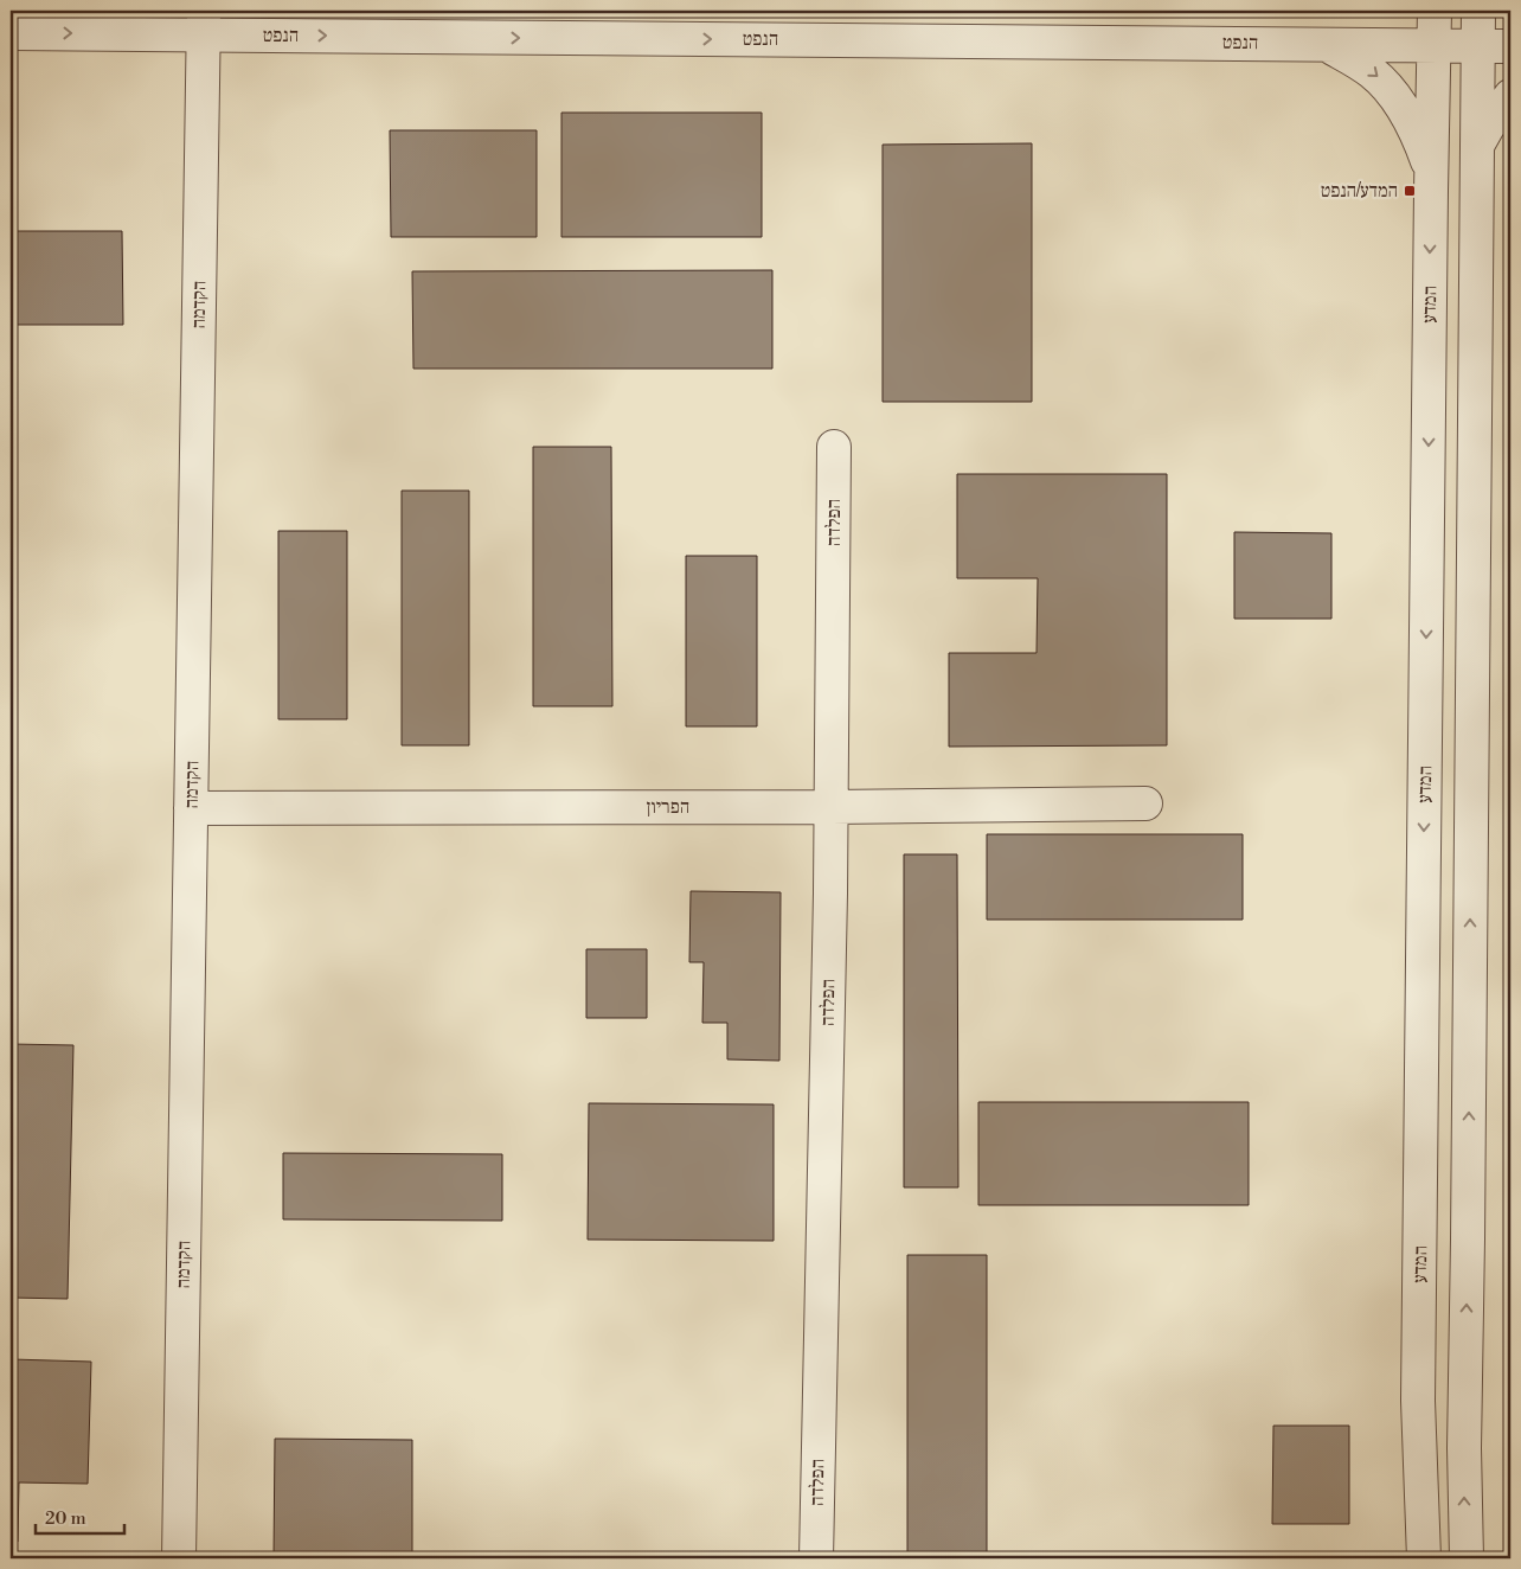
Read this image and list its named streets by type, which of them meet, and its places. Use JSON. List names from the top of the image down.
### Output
{
  "streets": {
    "street": [
      "הנפט",
      "הקדמה",
      "המדע",
      "הפלדה",
      "הפריון"
    ]
  },
  "crossings": [
    ["הנפט", "הקדמה"],
    ["הנפט", "המדע"],
    ["הקדמה", "הפריון"],
    ["הפלדה", "הפריון"]
  ],
  "one_way": ["הנפט"],
  "places": {
    "transit": ["המדע/הנפט"]
  },
  "scale_bar": "20 m"
}
